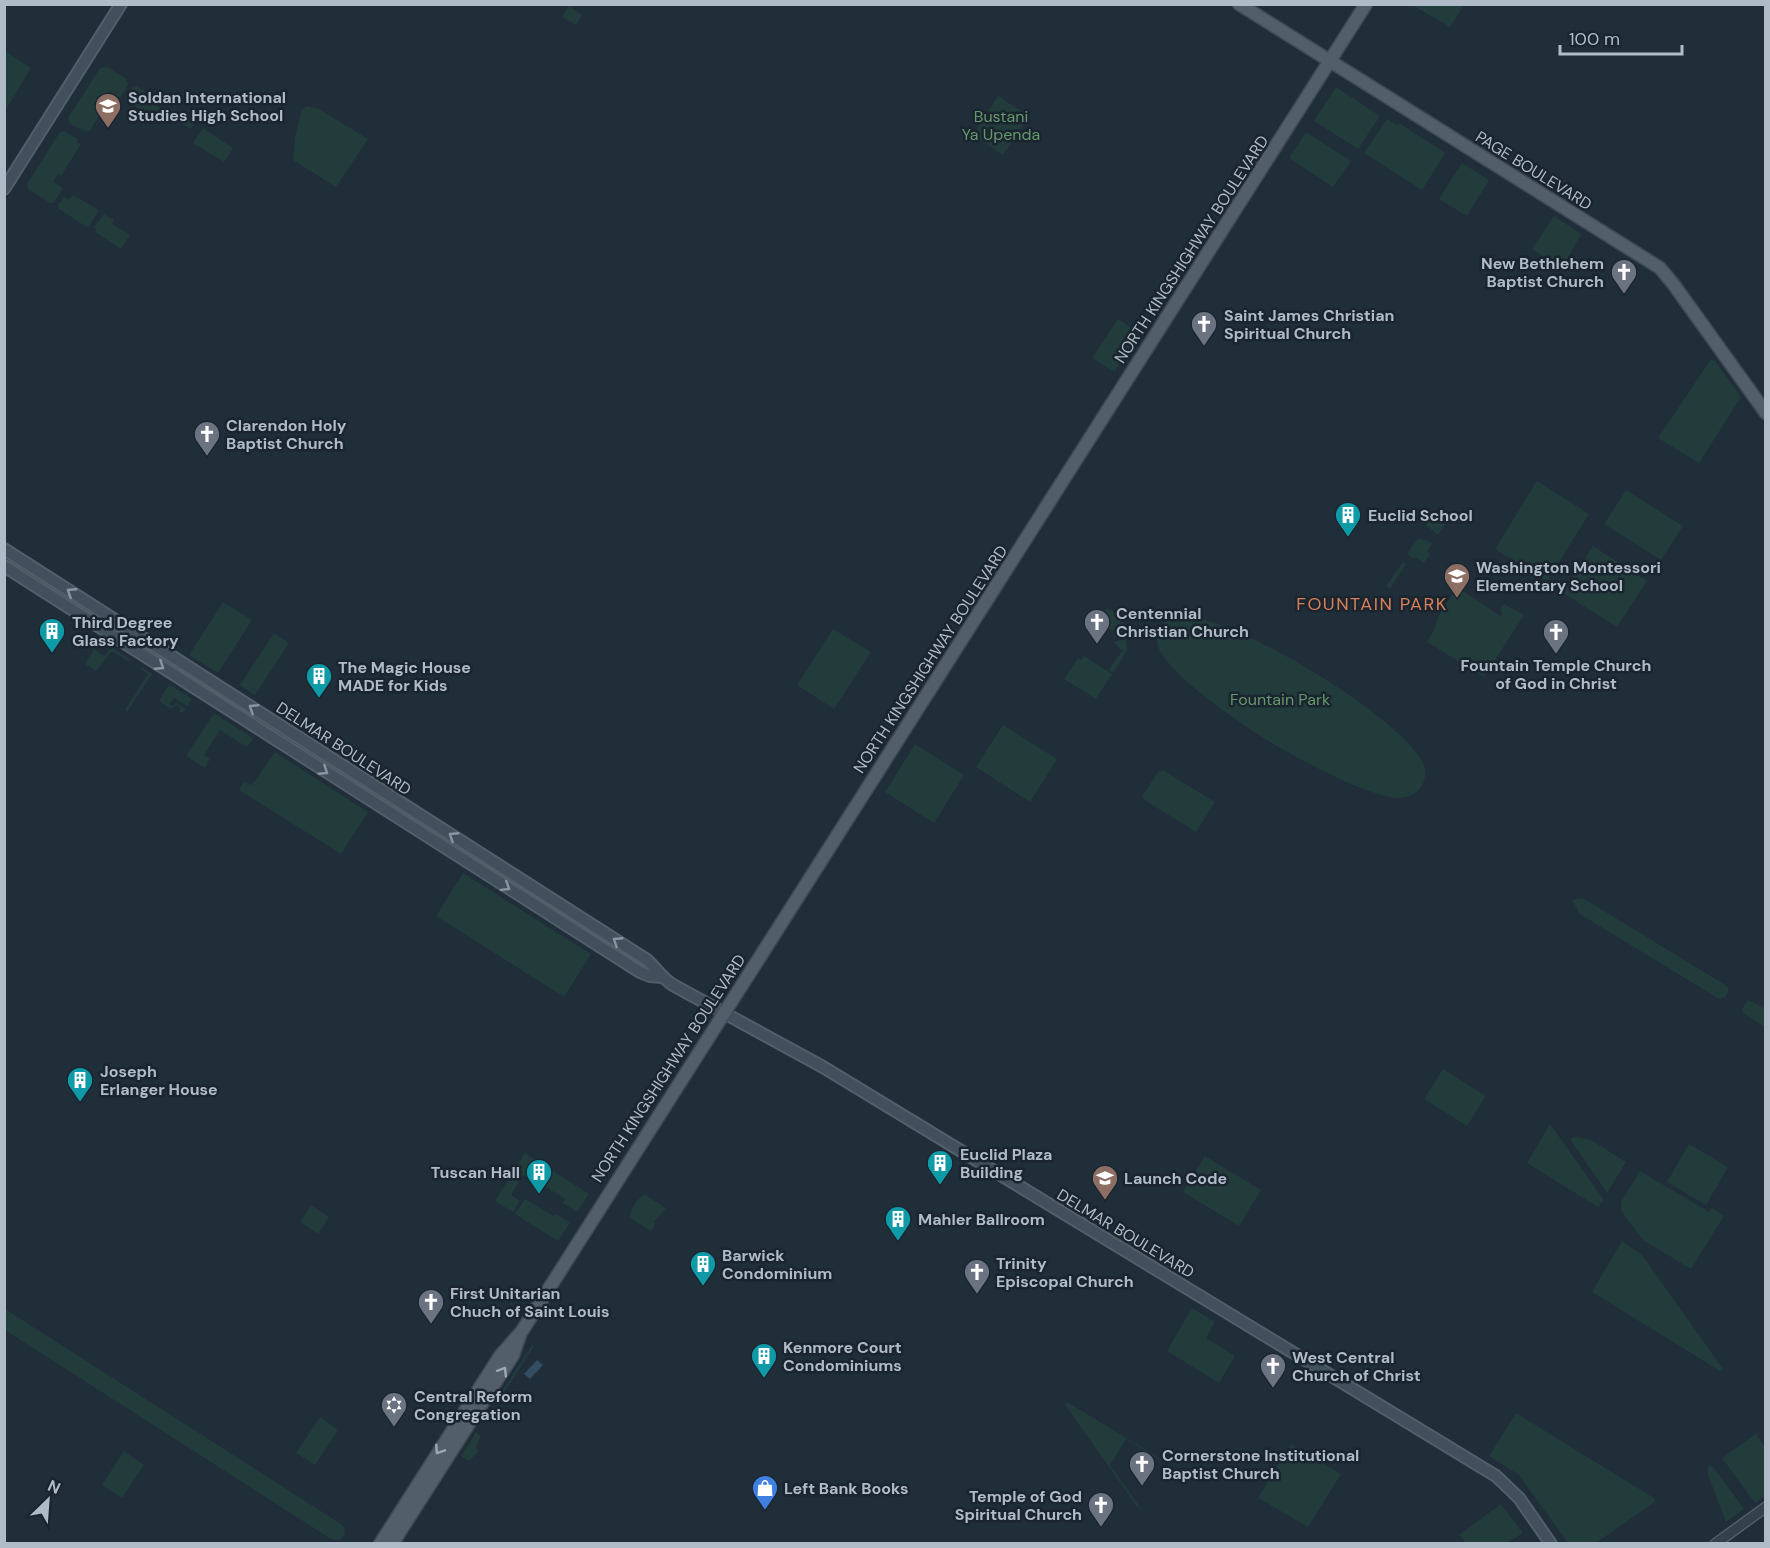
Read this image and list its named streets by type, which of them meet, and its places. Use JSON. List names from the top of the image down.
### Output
{
  "streets": {
    "main road": ["PAGE BOULEVARD", "NORTH KINGSHIGHWAY BOULEVARD", "DELMAR BOULEVARD"]
  },
  "crossings": [
    ["PAGE BOULEVARD", "NORTH KINGSHIGHWAY BOULEVARD"],
    ["NORTH KINGSHIGHWAY BOULEVARD", "DELMAR BOULEVARD"]
  ],
  "districts": ["FOUNTAIN PARK"],
  "parks": ["Bustani Ya Upenda", "Fountain Park"],
  "places": {
    "school or university": ["Soldan International Studies High School", "Washington Montessori Elementary School", "Launch Code"],
    "church": [
      "New Bethlehem Baptist Church",
      "Saint James Christian Spiritual Church",
      "Clarendon Holy Baptist Church",
      "Centennial Christian Church",
      "Fountain Temple Church of God in Christ",
      "Trinity Episcopal Church",
      "First Unitarian Chuch of Saint Louis",
      "West Central Church of Christ",
      "Cornerstone Institutional Baptist Church",
      "Temple of God Spiritual Church"
    ],
    "building": [
      "Euclid School",
      "Third Degree Glass Factory",
      "The Magic House MADE for Kids",
      "Joseph Erlanger House",
      "Euclid Plaza Building",
      "Tuscan Hall",
      "Mahler Ballroom",
      "Barwick Condominium",
      "Kenmore Court Condominiums"
    ],
    "synagogue": ["Central Reform Congregation"],
    "shop": ["Left Bank Books"]
  },
  "scale_bar": "100 m",
  "north": "top right"
}
